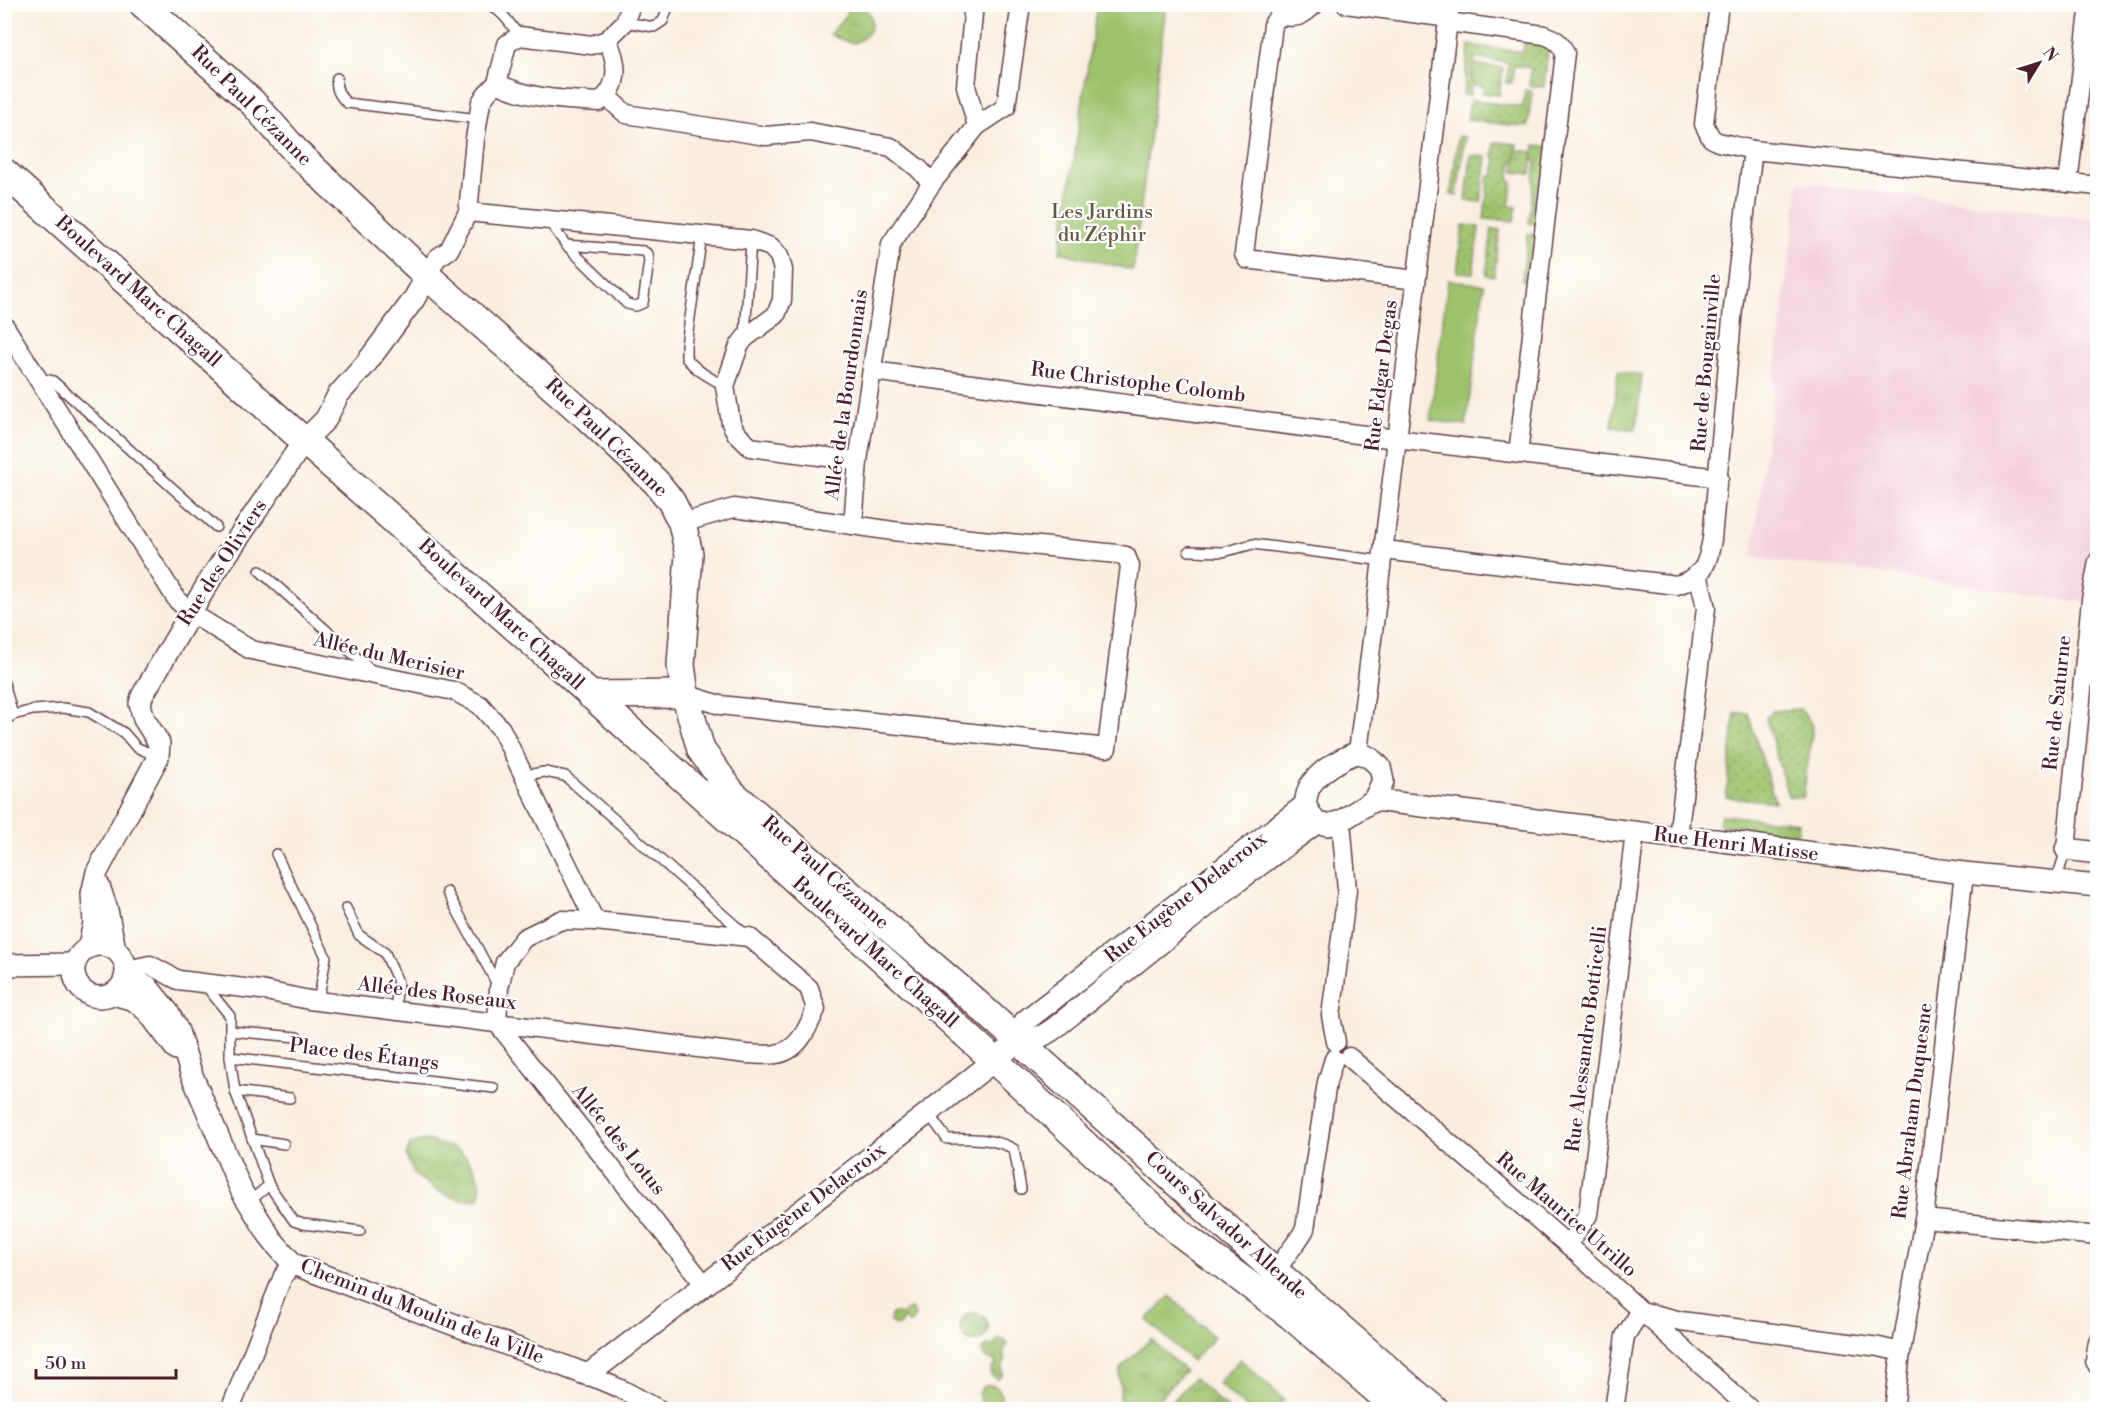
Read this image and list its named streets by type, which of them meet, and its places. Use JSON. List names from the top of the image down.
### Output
{
  "streets": {
    "main road": ["Rue Paul Cézanne", "Boulevard Marc Chagall", "Cours Salvador Allende"],
    "street": [
      "Rue de Bougainville",
      "Rue Edgar Degas",
      "Rue Christophe Colomb",
      "Allée de la Bourdonnais",
      "Rue des Oliviers",
      "Allée du Merisier",
      "Rue de Saturne",
      "Rue Henri Matisse",
      "Rue Eugène Delacroix",
      "Allée des Roseaux",
      "Rue Alessandro Botticelli",
      "Rue Abraham Duquesne",
      "Allée des Lotus",
      "Rue Maurice Utrillo",
      "Chemin du Moulin de la Ville"
    ],
    "lane": ["Place des Étangs"]
  },
  "crossings": [
    ["Rue Paul Cézanne", "Allée de la Bourdonnais"],
    ["Rue Paul Cézanne", "Rue des Oliviers"],
    ["Rue Paul Cézanne", "Rue Eugène Delacroix"],
    ["Rue Paul Cézanne", "Cours Salvador Allende"],
    ["Boulevard Marc Chagall", "Rue des Oliviers"],
    ["Boulevard Marc Chagall", "Rue Eugène Delacroix"],
    ["Boulevard Marc Chagall", "Cours Salvador Allende"],
    ["Rue de Bougainville", "Rue Christophe Colomb"],
    ["Rue Edgar Degas", "Rue Christophe Colomb"],
    ["Rue Edgar Degas", "Rue Henri Matisse"],
    ["Rue Edgar Degas", "Rue Eugène Delacroix"],
    ["Rue Christophe Colomb", "Allée de la Bourdonnais"],
    ["Rue des Oliviers", "Allée du Merisier"],
    ["Rue Henri Matisse", "Rue Eugène Delacroix"],
    ["Rue Henri Matisse", "Rue Alessandro Botticelli"],
    ["Rue Henri Matisse", "Rue Abraham Duquesne"],
    ["Rue Eugène Delacroix", "Allée des Lotus"],
    ["Rue Eugène Delacroix", "Cours Salvador Allende"],
    ["Rue Eugène Delacroix", "Chemin du Moulin de la Ville"],
    ["Allée des Roseaux", "Allée des Lotus"],
    ["Allée des Roseaux", "Chemin du Moulin de la Ville"],
    ["Rue Alessandro Botticelli", "Rue Maurice Utrillo"]
  ],
  "parks": ["Les Jardins du Zéphir"],
  "scale_bar": "50 m",
  "north": "top right"
}
